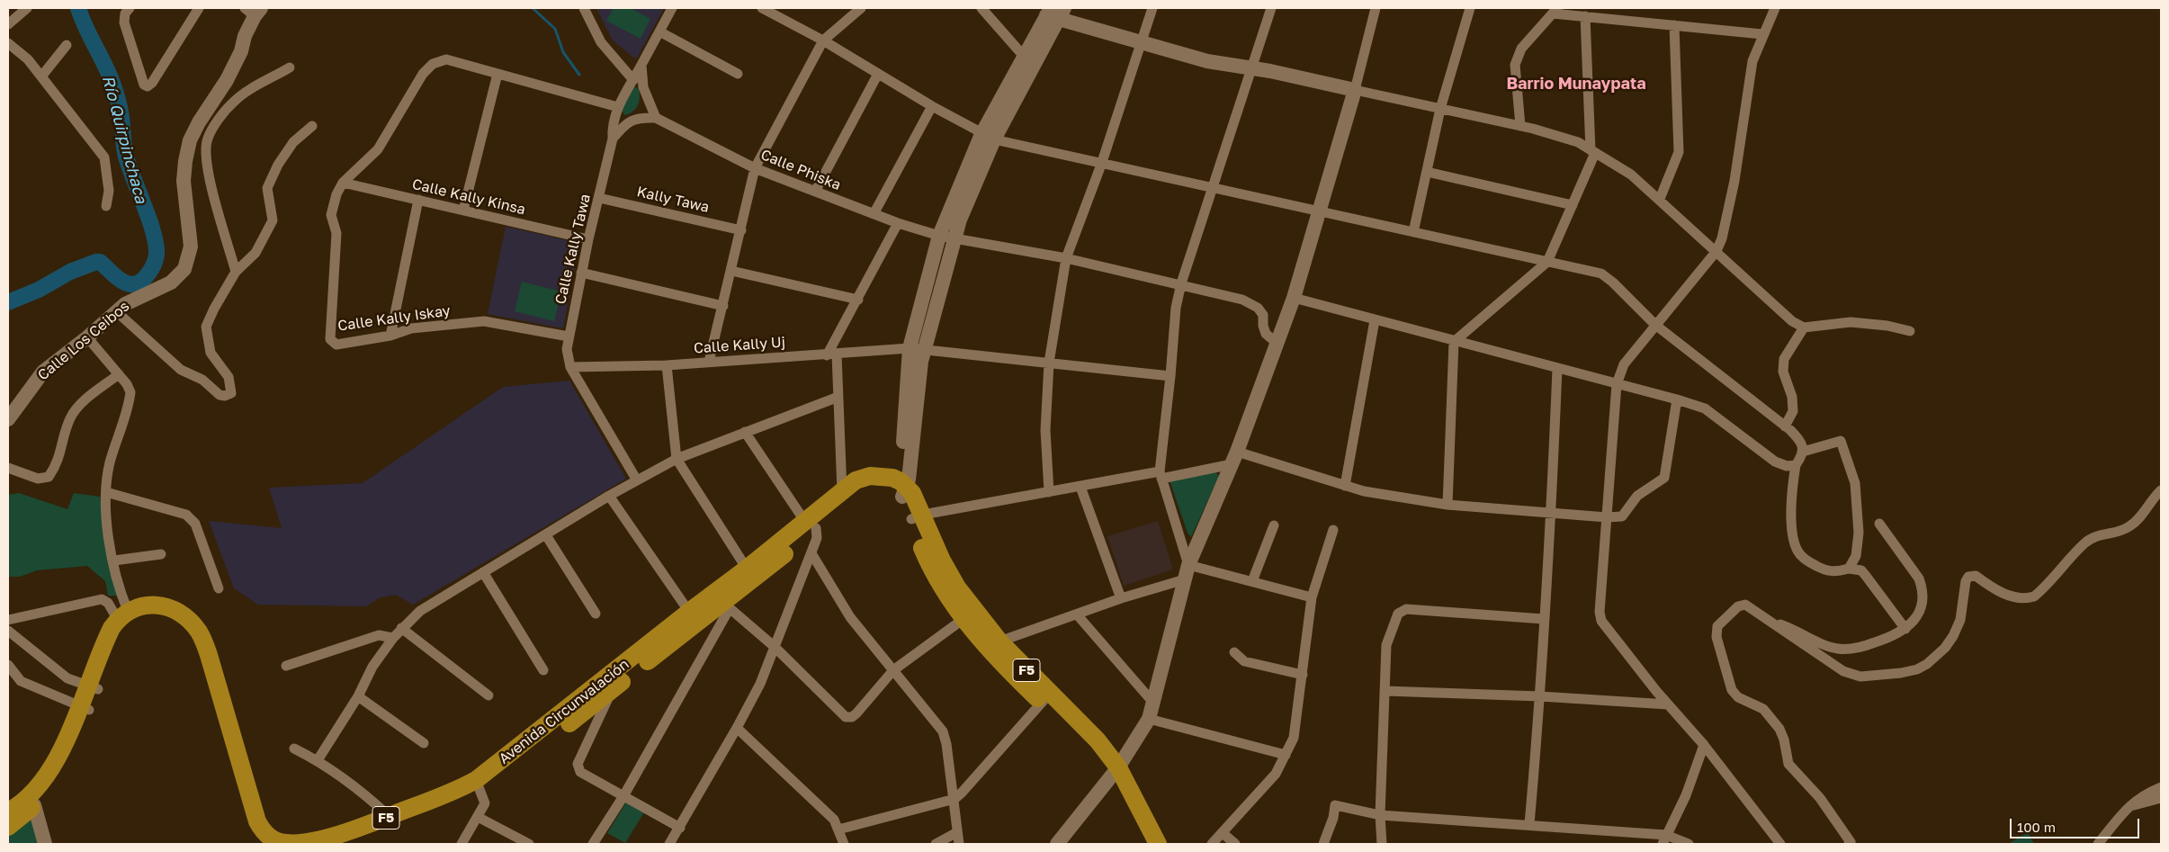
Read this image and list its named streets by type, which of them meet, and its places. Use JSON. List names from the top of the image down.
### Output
{
  "streets": {
    "highway": ["F5", "Avenida Circunvalación"],
    "street": [
      "Calle Phiska",
      "Calle Kally Kinsa",
      "Kally Tawa",
      "Calle Kally Tawa",
      "Calle Kally Iskay",
      "Calle Los Ceibos",
      "Calle Kally Uj"
    ]
  },
  "crossings": [
    ["Calle Kally Kinsa", "Calle Kally Tawa"],
    ["Calle Kally Kinsa", "Calle Kally Iskay"],
    ["Kally Tawa", "Calle Kally Tawa"],
    ["Calle Kally Tawa", "Calle Kally Iskay"],
    ["Calle Kally Tawa", "Calle Kally Uj"],
    ["F5", "Avenida Circunvalación"]
  ],
  "districts": ["Barrio Munaypata"],
  "water": ["Río Quirpinchaca"],
  "scale_bar": "100 m"
}
